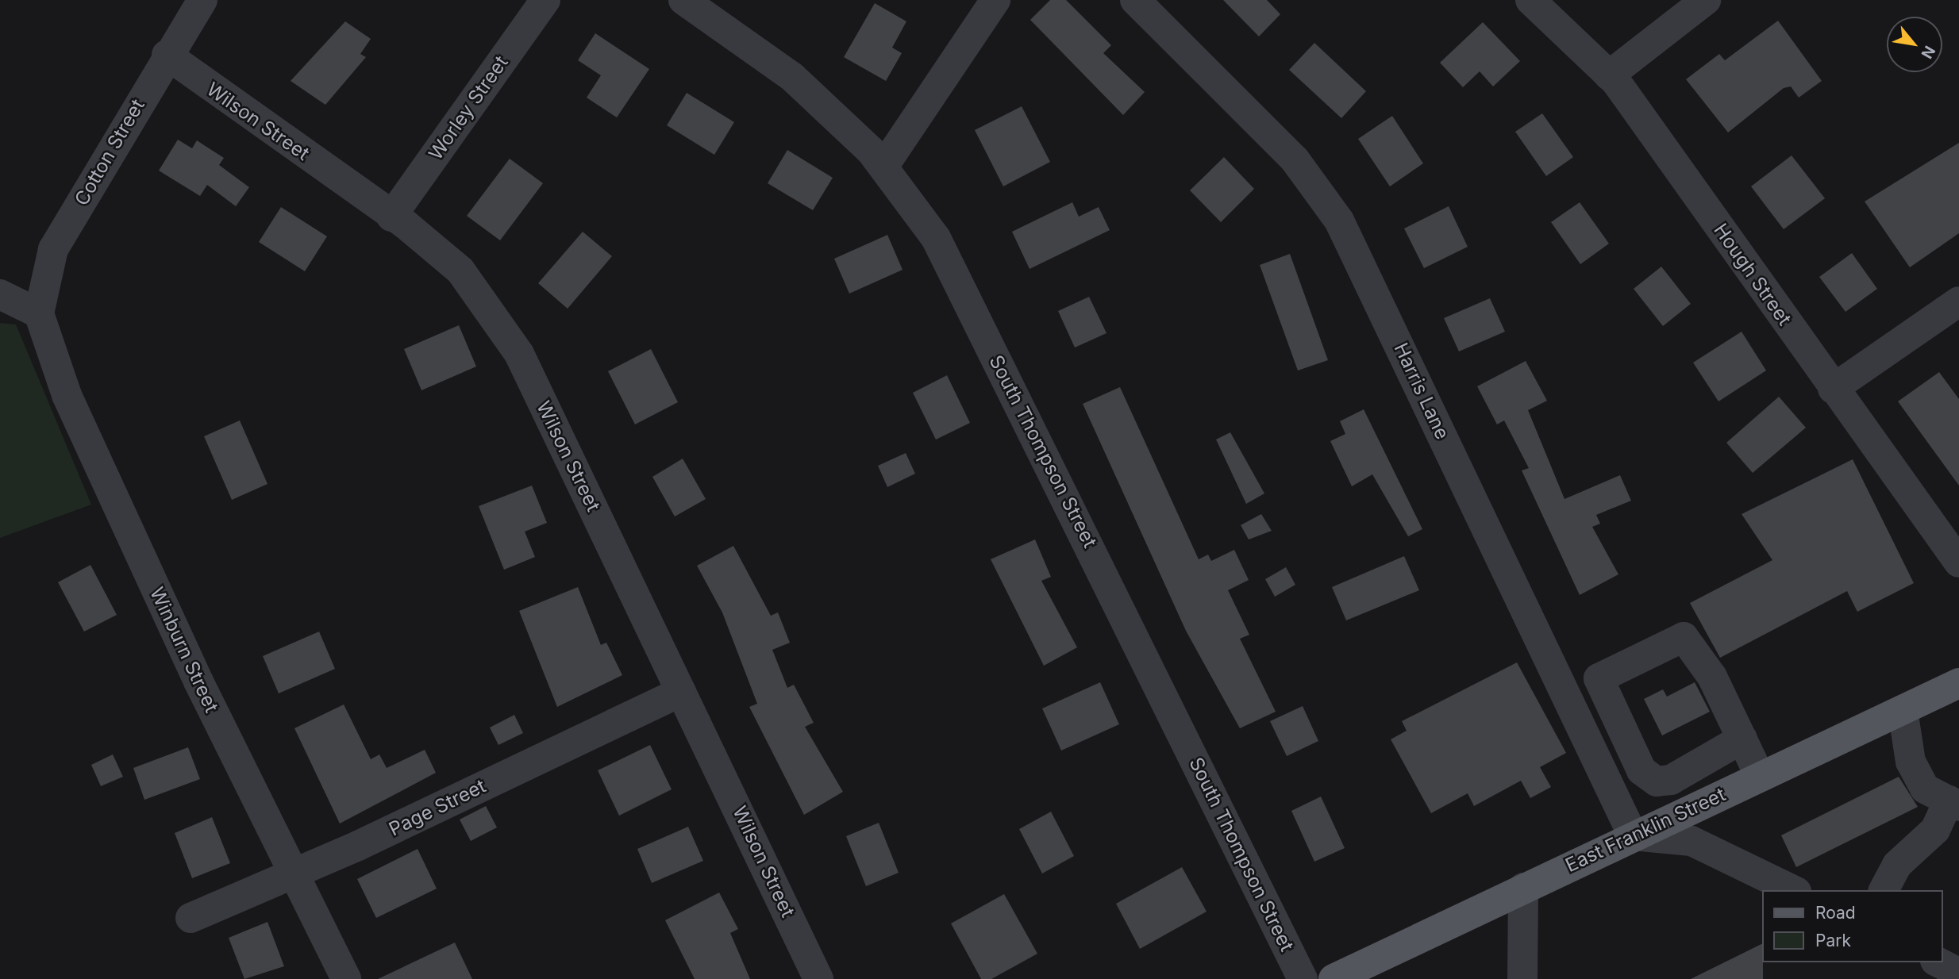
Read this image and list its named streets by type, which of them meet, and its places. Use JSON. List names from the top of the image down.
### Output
{
  "streets": {
    "main road": ["East Franklin Street"],
    "street": [
      "Worley Street",
      "Wilson Street",
      "Cotton Street",
      "Hough Street",
      "Harris Lane",
      "South Thompson Street",
      "Winburn Street",
      "Page Street"
    ]
  },
  "crossings": [
    ["Worley Street", "Wilson Street"],
    ["Wilson Street", "Cotton Street"],
    ["Wilson Street", "Page Street"],
    ["Cotton Street", "Winburn Street"],
    ["Harris Lane", "East Franklin Street"],
    ["Winburn Street", "Page Street"]
  ],
  "legend": ["Road", "Park"],
  "north": "bottom right"
}
